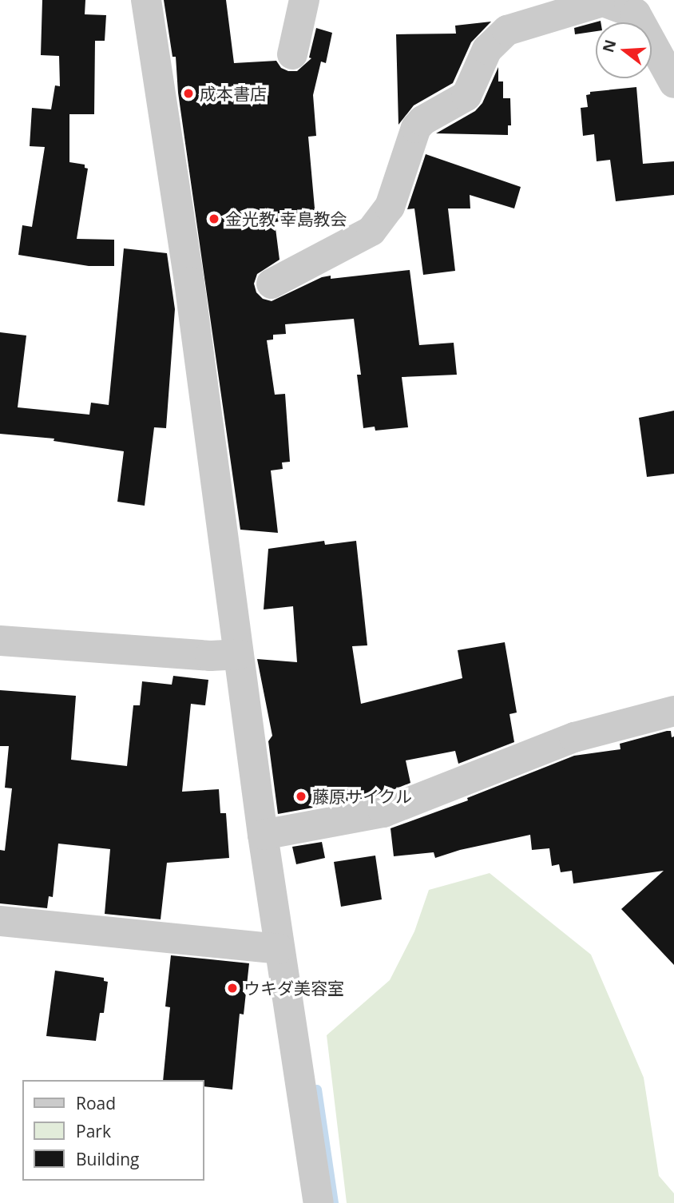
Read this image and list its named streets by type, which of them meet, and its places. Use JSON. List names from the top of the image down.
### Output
{
  "places": [
    "成本書店",
    "金光教 幸島教会",
    "藤原サイクル",
    "ウキダ美容室"
  ],
  "legend": ["Road", "Park", "Building"],
  "north": "left"
}
